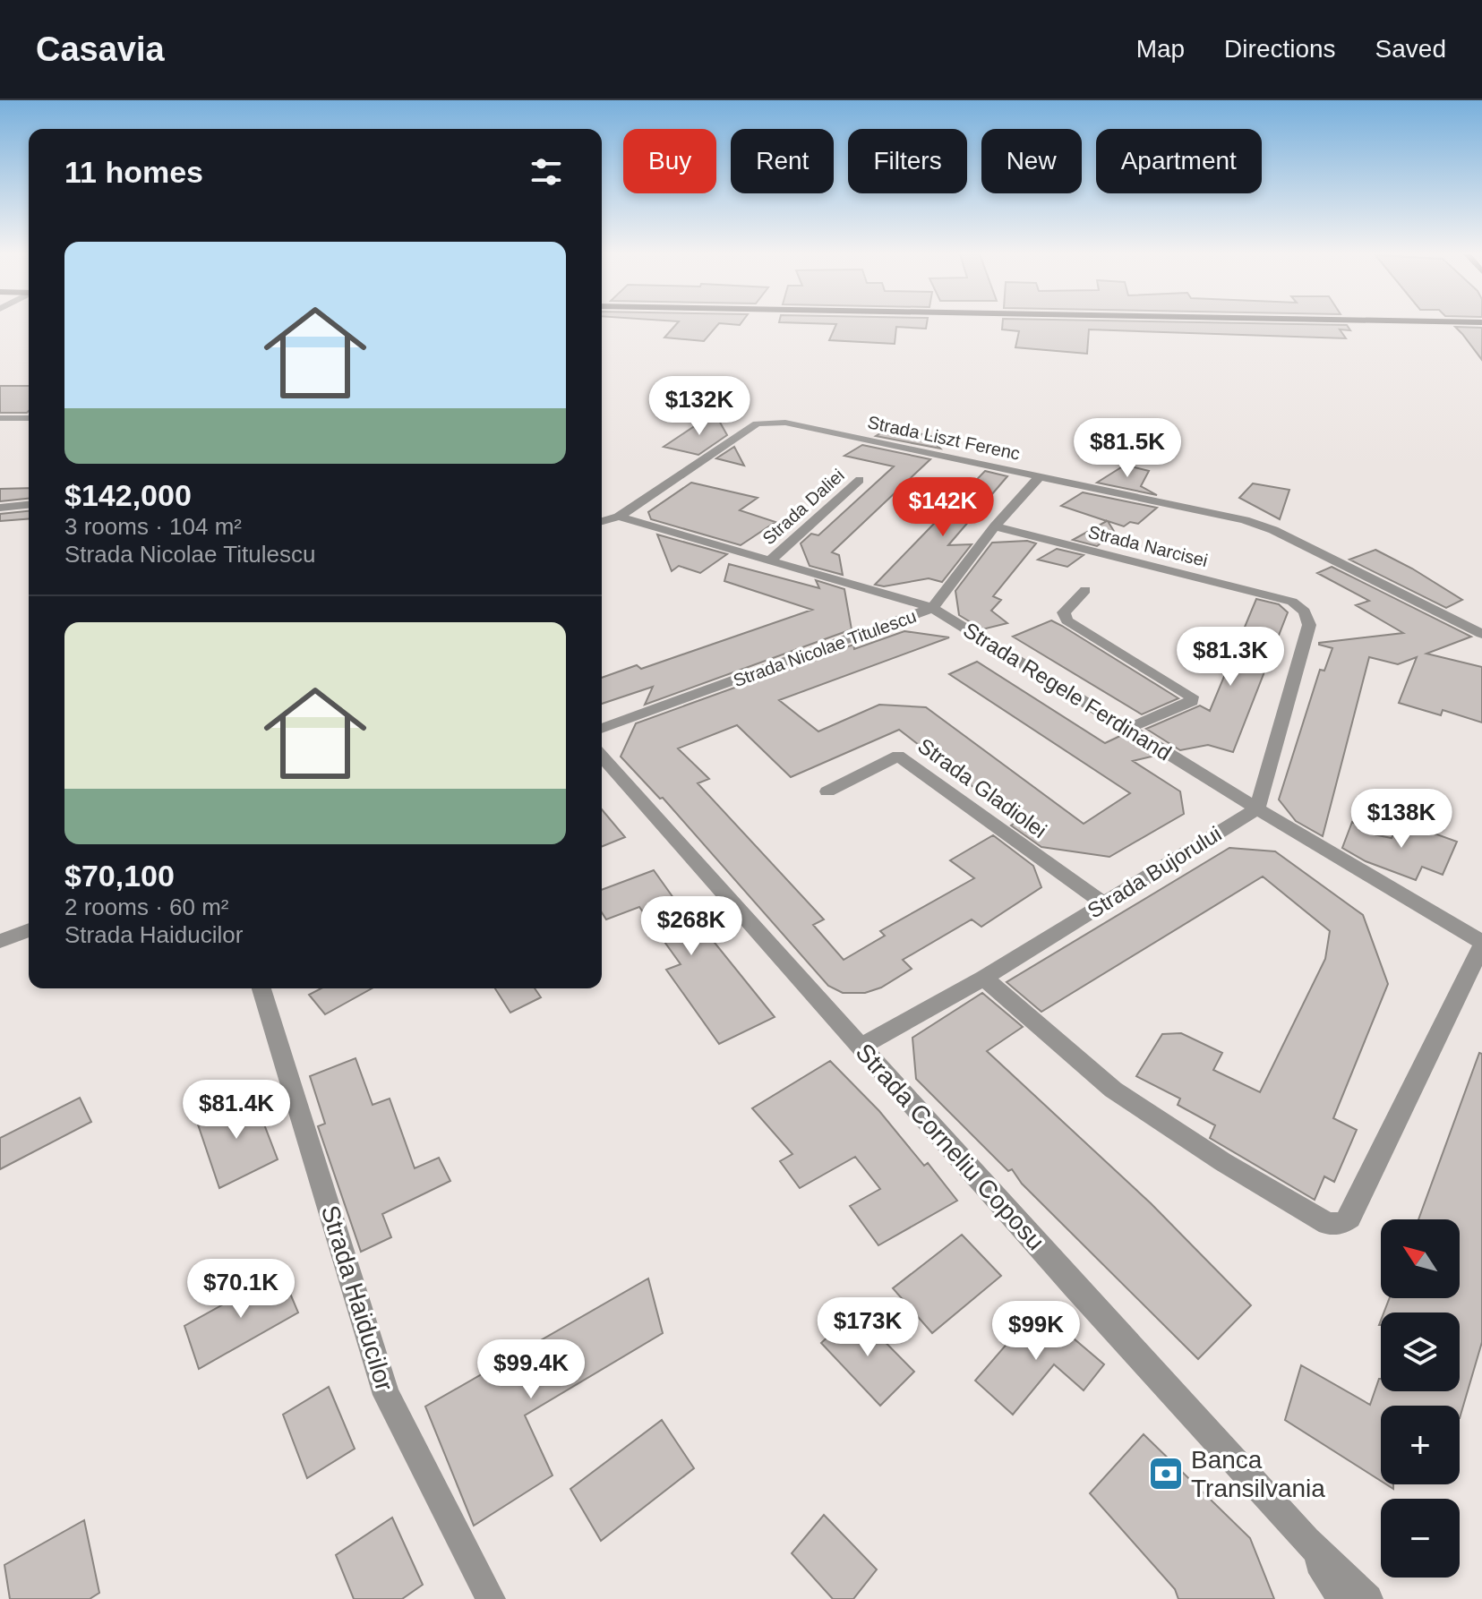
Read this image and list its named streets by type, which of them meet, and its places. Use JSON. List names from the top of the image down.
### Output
{
  "streets": {
    "street": [
      "Strada Liszt Ferenc",
      "Strada Daliei",
      "Strada Narcisei",
      "Strada Nicolae Titulescu",
      "Strada Regele Ferdinand",
      "Strada Gladiolei",
      "Strada Bujorului",
      "Strada Corneliu Coposu",
      "Strada Haiducilor"
    ]
  },
  "crossings": [
    ["Strada Liszt Ferenc", "Strada Nicolae Titulescu"],
    ["Strada Liszt Ferenc", "Strada Regele Ferdinand"],
    ["Strada Daliei", "Strada Regele Ferdinand"],
    ["Strada Narcisei", "Strada Nicolae Titulescu"],
    ["Strada Narcisei", "Strada Regele Ferdinand"],
    ["Strada Narcisei", "Strada Bujorului"],
    ["Strada Nicolae Titulescu", "Strada Regele Ferdinand"],
    ["Strada Regele Ferdinand", "Strada Bujorului"],
    ["Strada Gladiolei", "Strada Bujorului"],
    ["Strada Bujorului", "Strada Corneliu Coposu"]
  ],
  "places": {
    "bank": ["Banca Transilvania"]
  },
  "north": "top left",
  "page": {
    "header": "Casavia",
    "nav": ["Map", "Directions", "Saved"],
    "chip": [
      "Buy",
      "Rent",
      "Filters",
      "New",
      "Apartment"
    ],
    "heading": "11 homes",
    "list": [
      {
        "name": "$142,000",
        "note": "3 rooms · 104 m² · Strada Nicolae Titulescu"
      },
      {
        "name": "$70,100",
        "note": "2 rooms · 60 m² · Strada Haiducilor"
      }
    ],
    "price": [
      "$132K",
      "$81.5K",
      "$142K",
      "$81.3K",
      "$138K",
      "$268K",
      "$81.4K",
      "$70.1K",
      "$173K",
      "$99K",
      "$99.4K"
    ],
    "map_buttons": ["+", "−"]
  }
}
